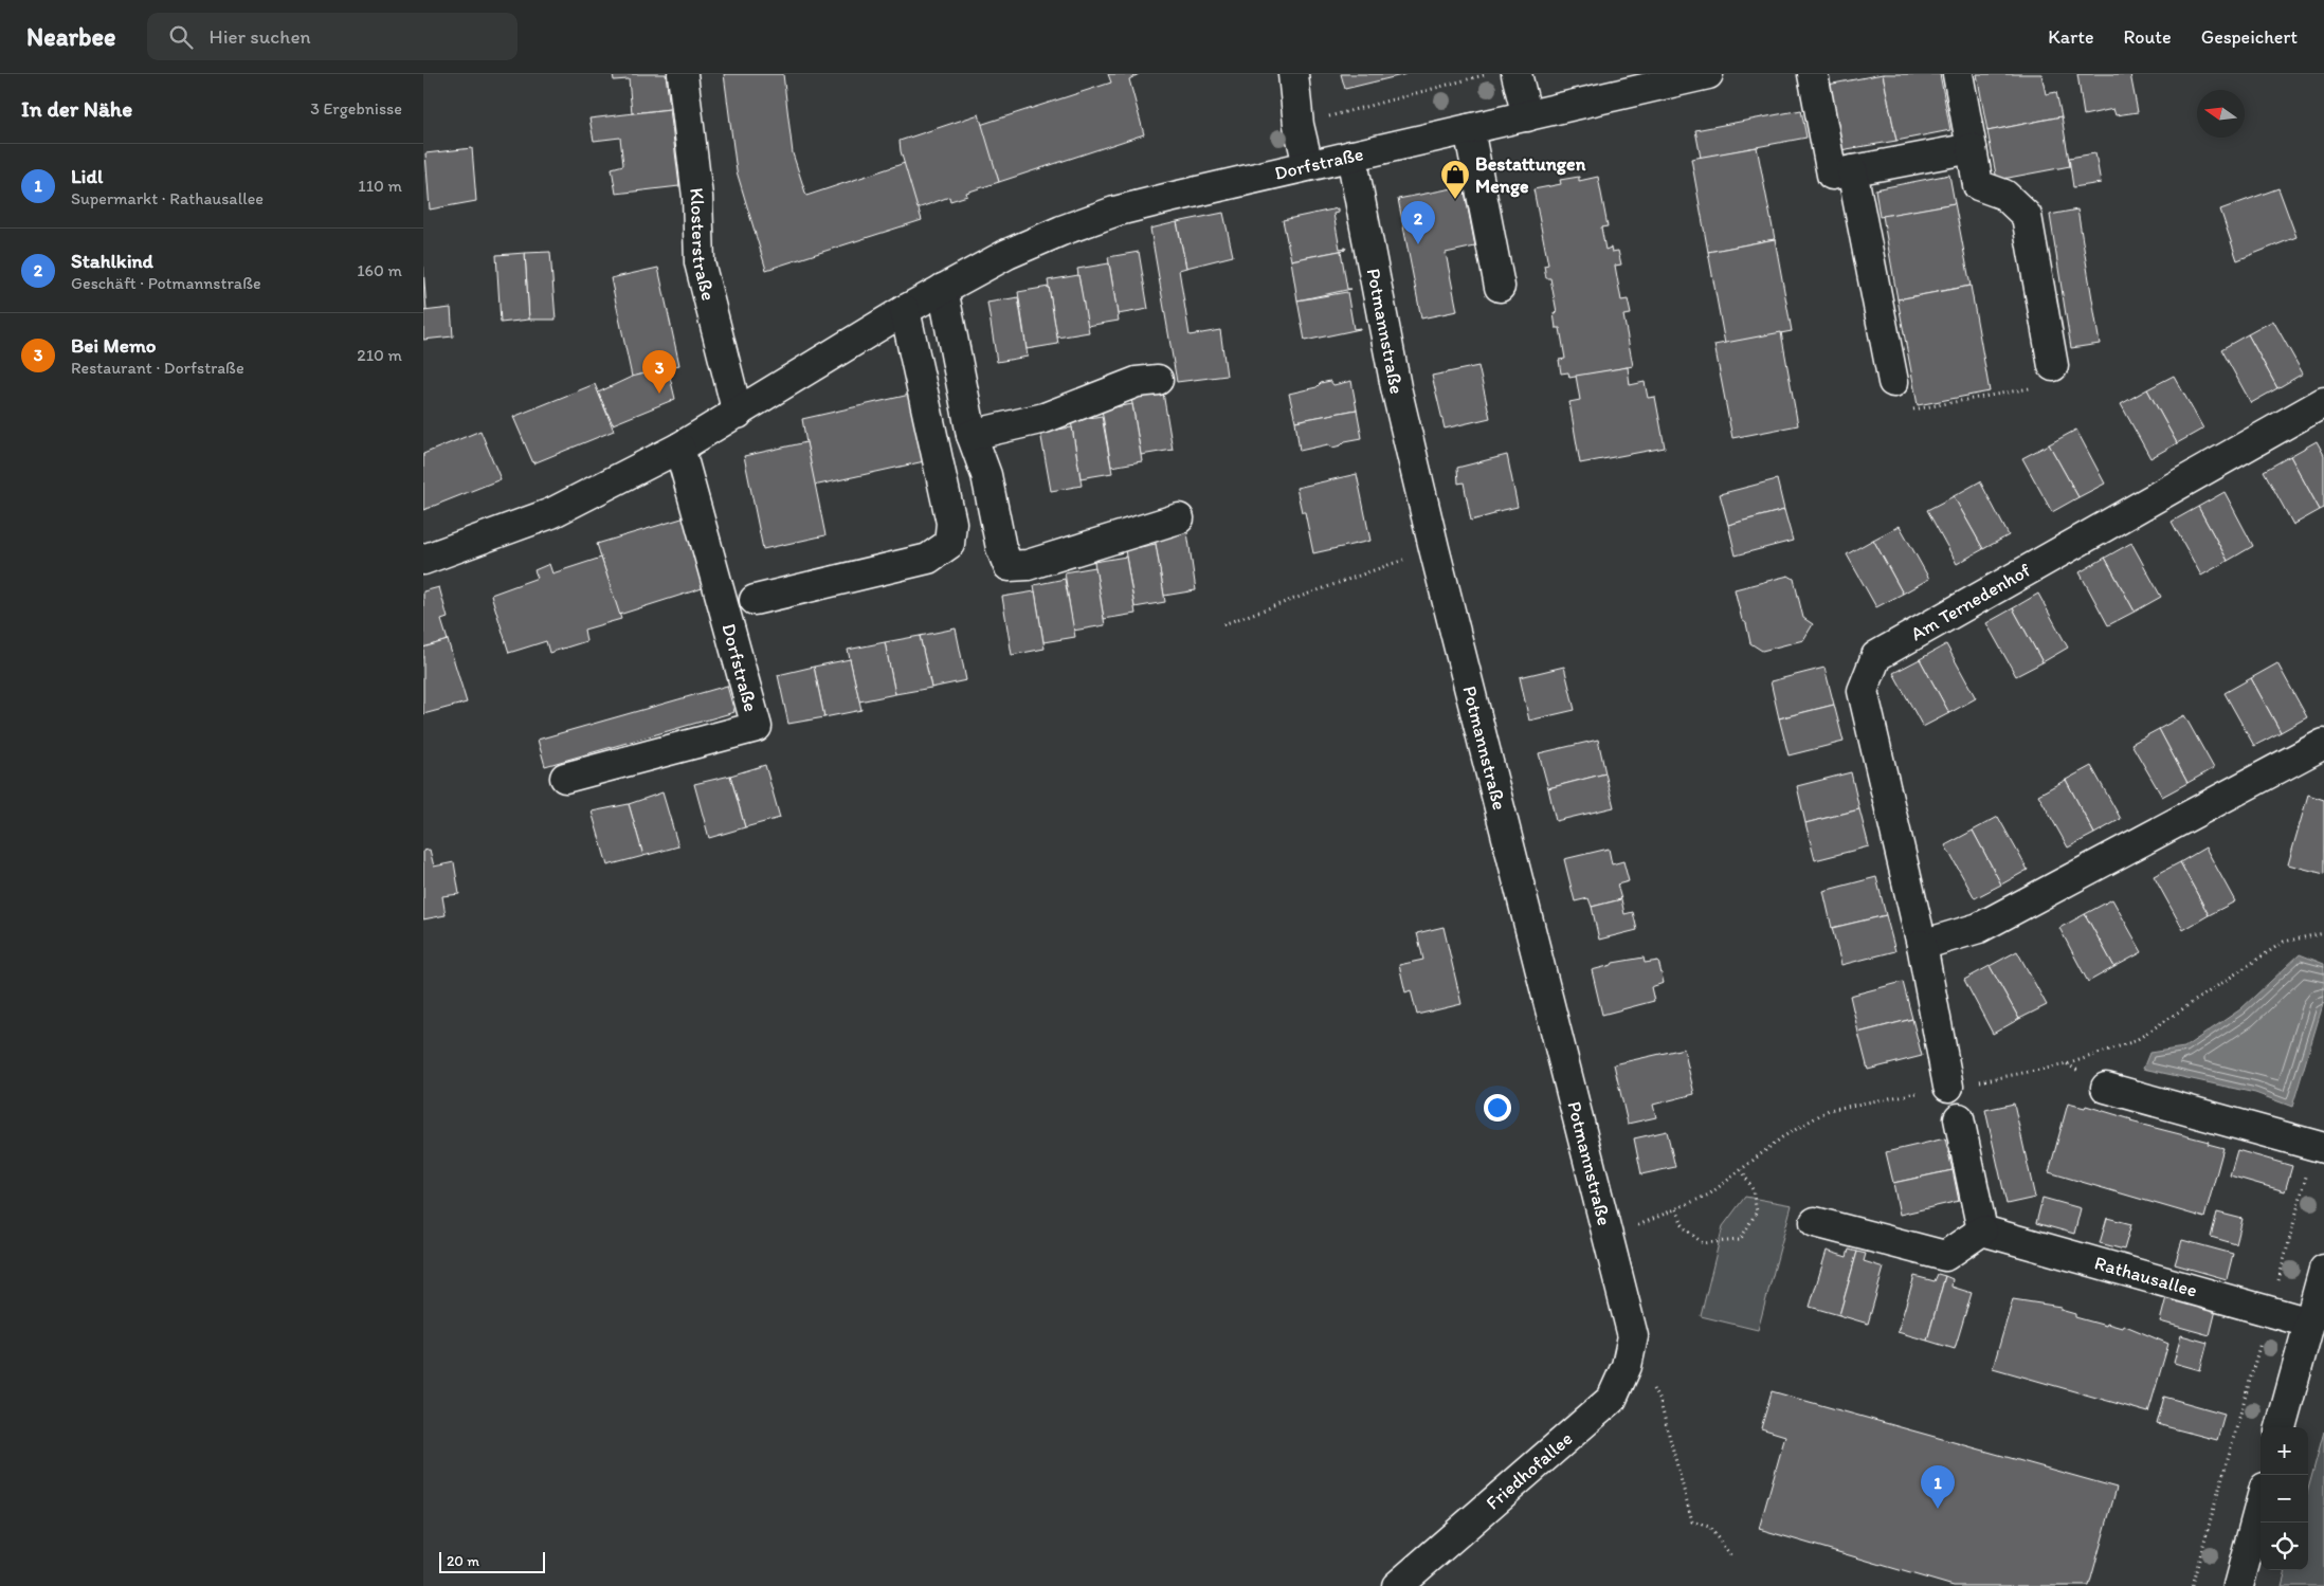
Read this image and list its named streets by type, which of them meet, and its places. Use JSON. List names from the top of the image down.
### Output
{
  "streets": {
    "street": [
      "Dorfstraße",
      "Klosterstraße",
      "Potmannstraße",
      "Am Ternedenhof",
      "Rathausallee",
      "Friedhofallee"
    ]
  },
  "crossings": [
    ["Dorfstraße", "Klosterstraße"],
    ["Dorfstraße", "Potmannstraße"],
    ["Potmannstraße", "Friedhofallee"]
  ],
  "places": {
    "shop": ["Bestattungen Menge"]
  },
  "scale_bar": "20 m",
  "north": "left",
  "page": {
    "header": "Nearbee",
    "search": "Hier suchen",
    "nav": ["Karte", "Route", "Gespeichert"],
    "heading": ["In der Nähe", "3 Ergebnisse"],
    "list": [
      {
        "mark": "1",
        "name": "Lidl",
        "note": "Supermarkt · Rathausallee",
        "value": "110 m"
      },
      {
        "mark": "2",
        "name": "Stahlkind",
        "note": "Geschäft · Potmannstraße",
        "value": "160 m"
      },
      {
        "mark": "3",
        "name": "Bei Memo",
        "note": "Restaurant · Dorfstraße",
        "value": "210 m"
      }
    ],
    "pins": ["2", "3", "1"],
    "map_buttons": ["+", "−"],
    "scale": "20 m"
  }
}
